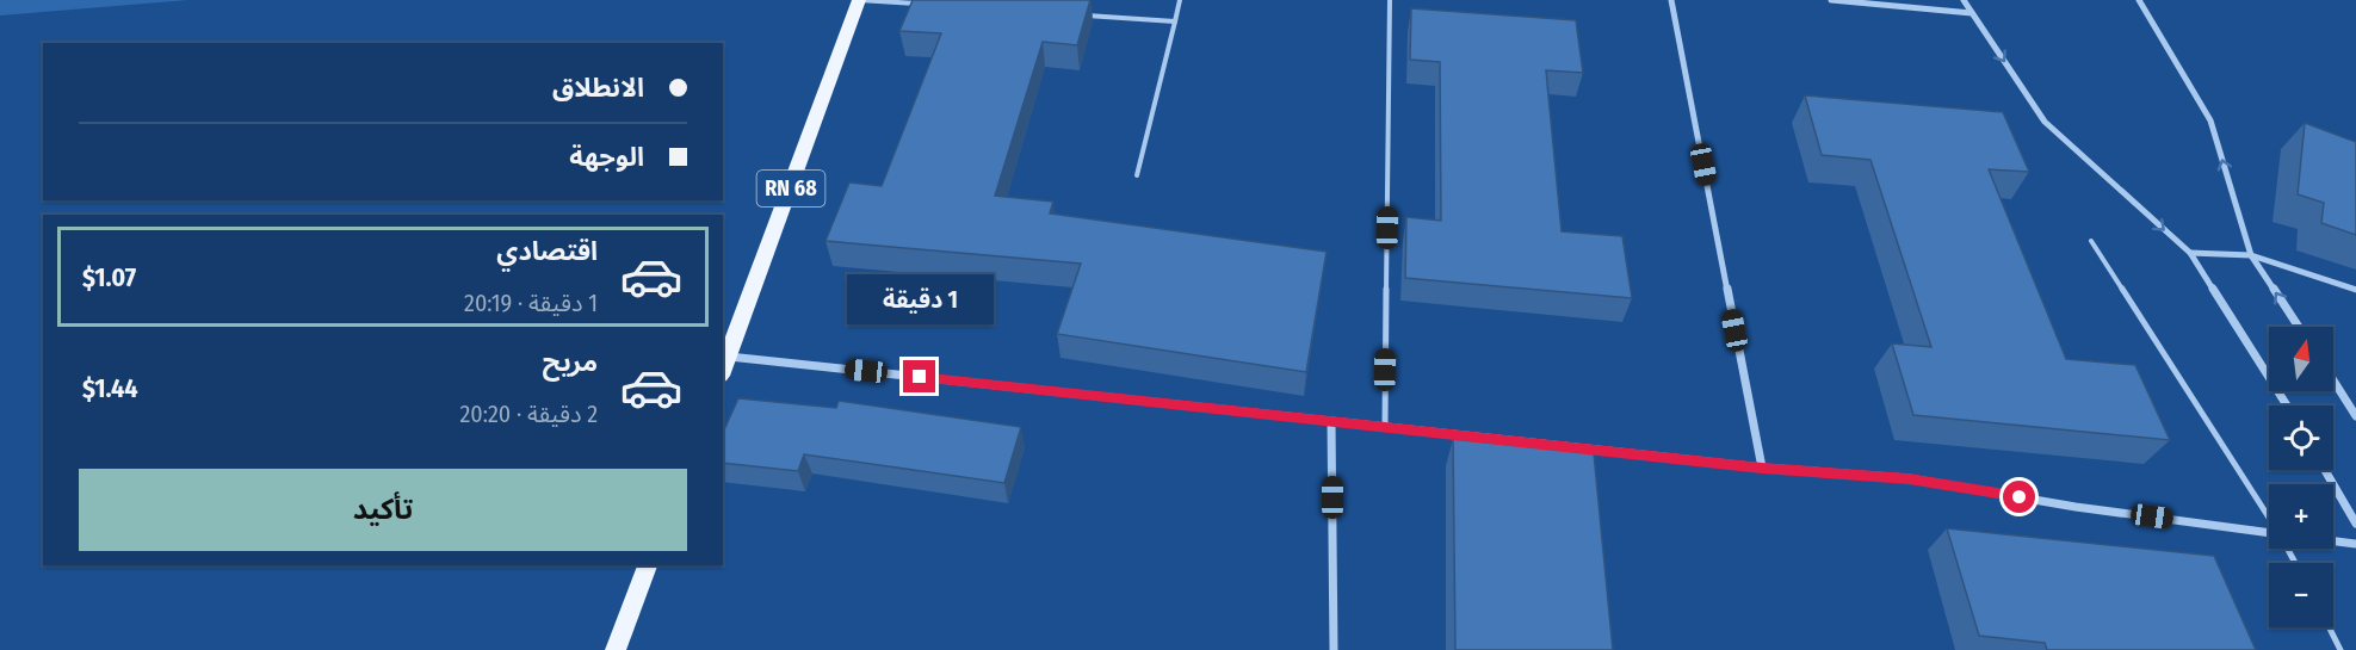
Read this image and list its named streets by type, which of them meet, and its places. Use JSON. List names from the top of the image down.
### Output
{
  "streets": {
    "main road": ["RN 68"]
  },
  "north": "top",
  "page": {
    "banner": ["الانطلاق", "الوجهة"],
    "list": [
      {
        "name": "اقتصادي",
        "note": "1 دقيقة · 20:19",
        "value": "$1.07"
      },
      {
        "name": "مريح",
        "note": "2 دقيقة · 20:20",
        "value": "$1.44"
      }
    ],
    "bubble": "1 دقيقة",
    "map_buttons": ["+", "−"],
    "buttons": "تأكيد"
  }
}
